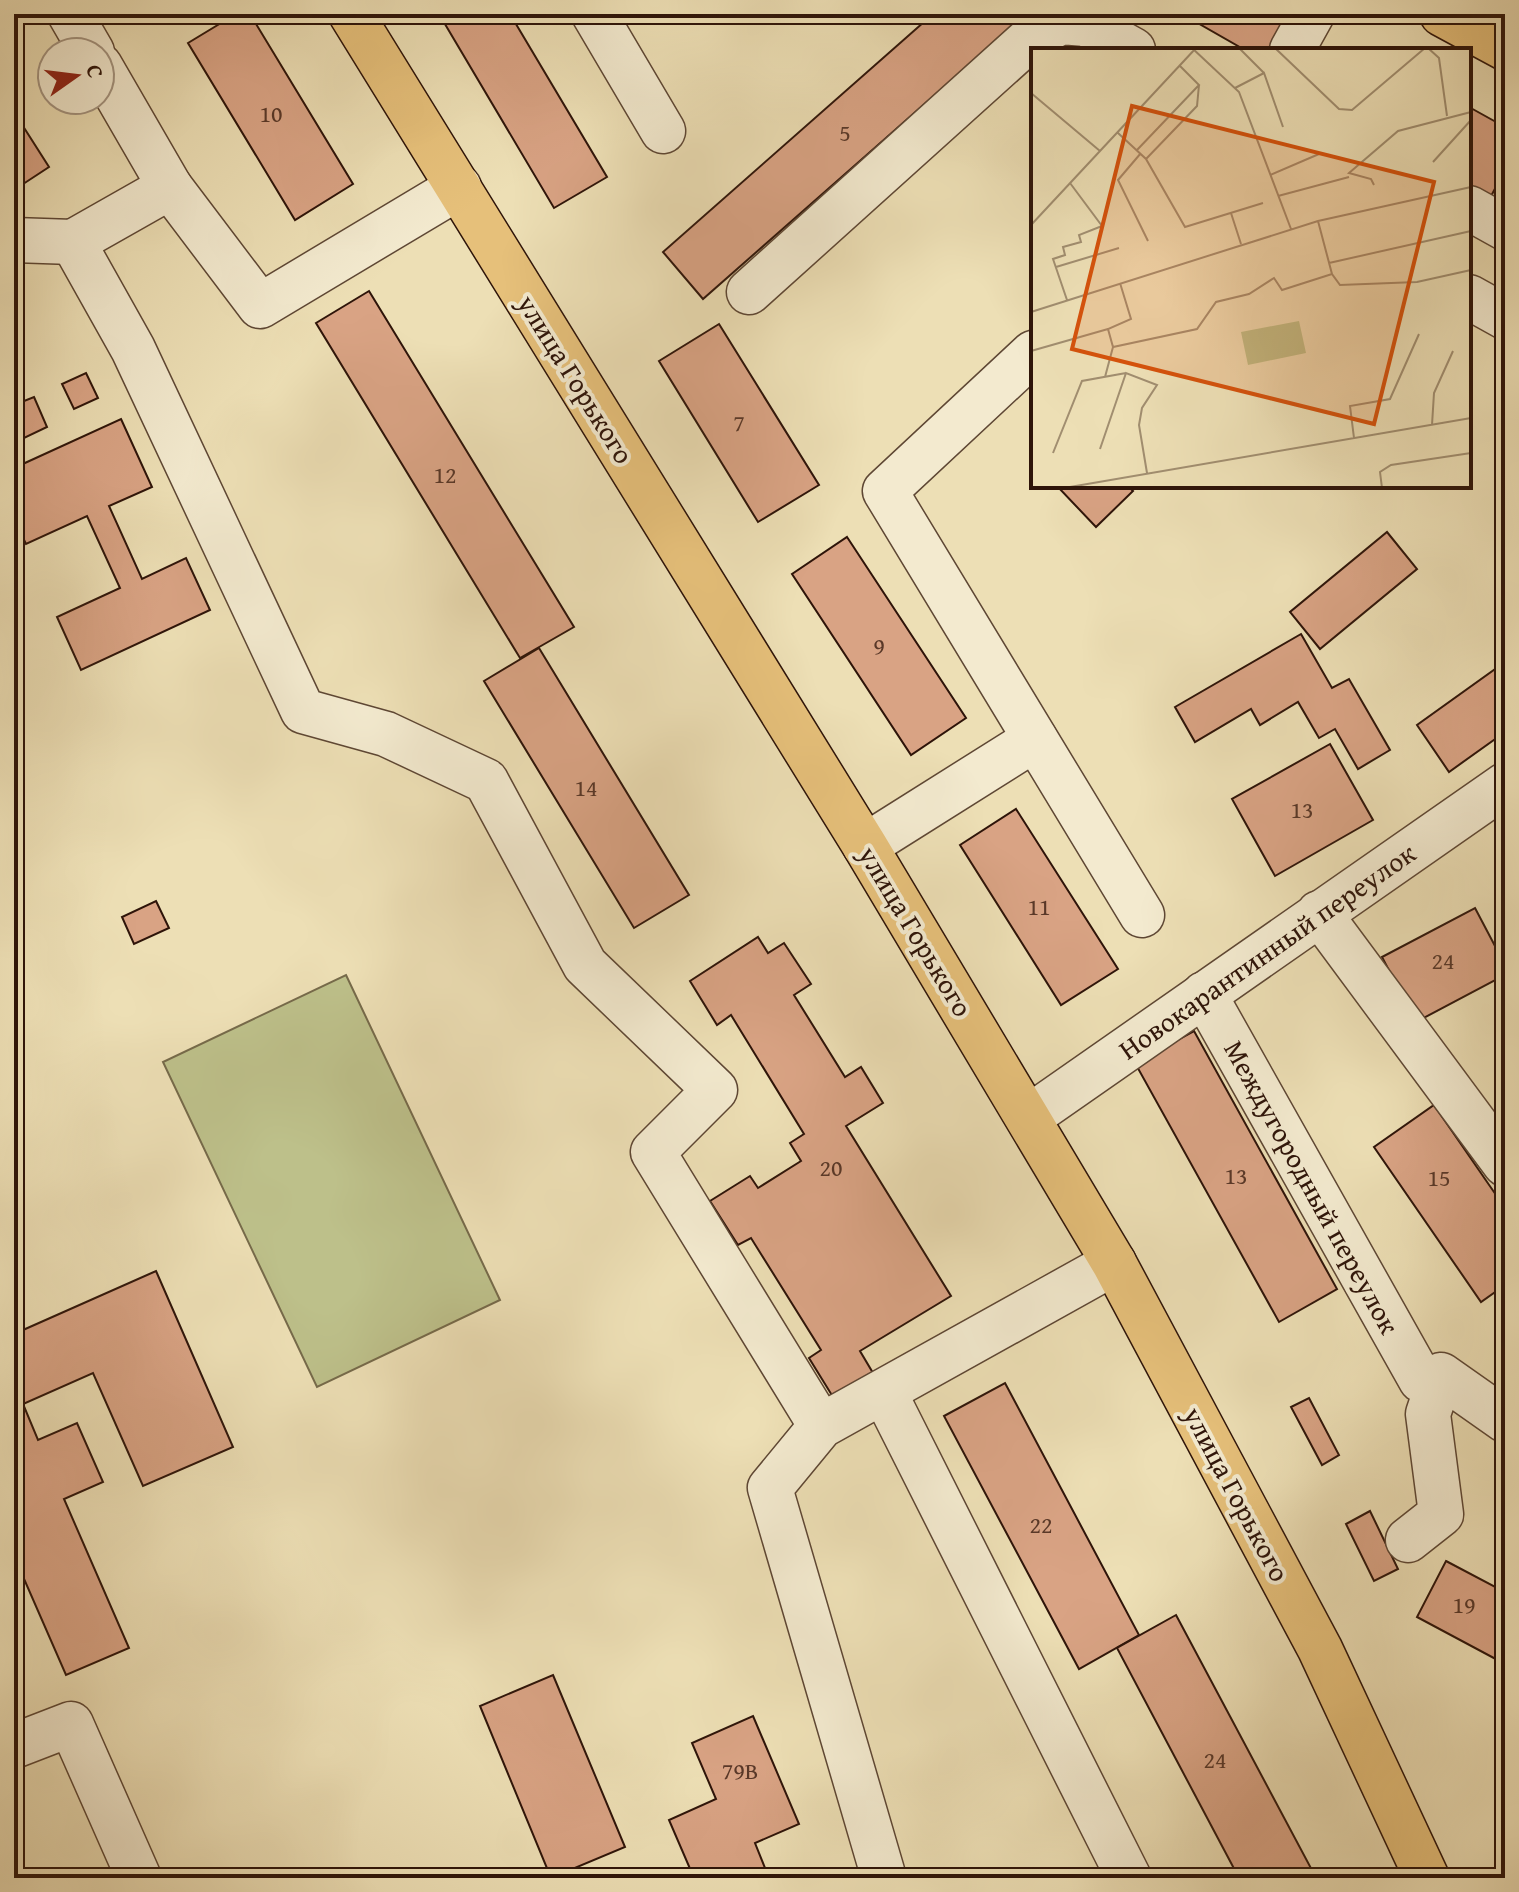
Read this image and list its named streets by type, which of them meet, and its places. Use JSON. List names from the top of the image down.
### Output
{
  "streets": {
    "main road": ["улица Горького"],
    "lane": ["Новокарантинный переулок", "Междугородный переулок"]
  },
  "crossings": [
    ["улица Горького", "Новокарантинный переулок"],
    ["Новокарантинный переулок", "Междугородный переулок"]
  ],
  "house_numbers": [
    "10",
    "5",
    "7",
    "12",
    "9",
    "14",
    "13",
    "11",
    "24",
    "20",
    "13",
    "15",
    "22",
    "19",
    "24",
    "79В"
  ],
  "north": "right"
}
